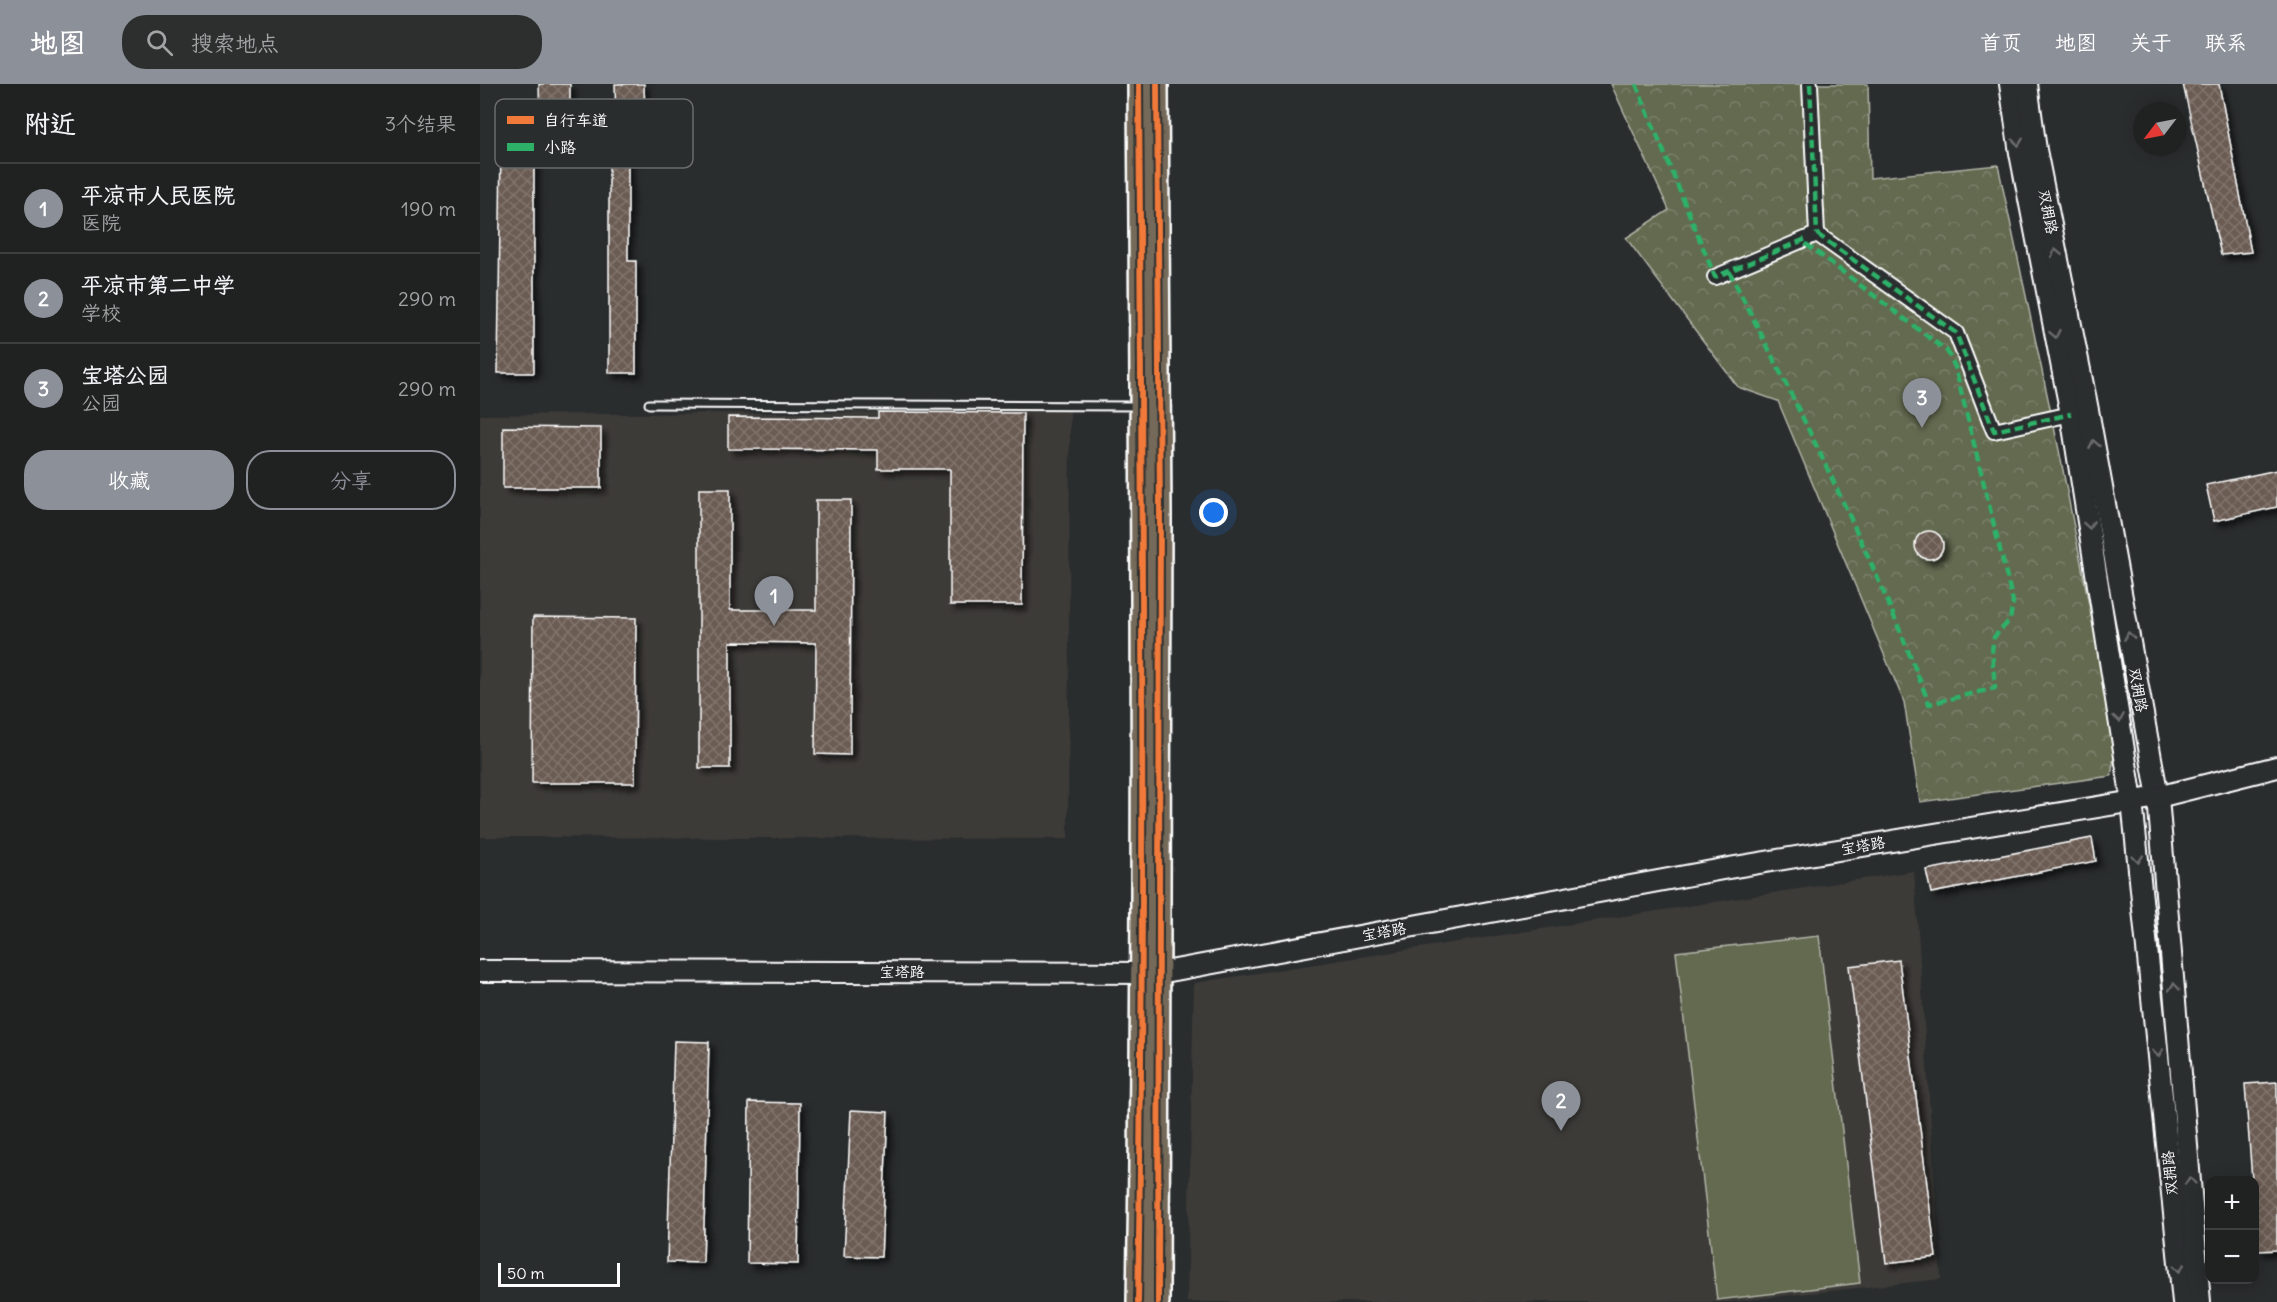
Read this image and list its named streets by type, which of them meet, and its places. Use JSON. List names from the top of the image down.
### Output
{
  "streets": {
    "main road": ["双拥路", "宝塔路"]
  },
  "crossings": [
    ["双拥路", "宝塔路"]
  ],
  "legend": ["自行车道", "小路"],
  "scale_bar": "50 m",
  "north": "bottom left",
  "page": {
    "header": "地图",
    "search": "搜索地点",
    "nav": [
      "首页",
      "地图",
      "关于",
      "联系"
    ],
    "heading": ["附近", "3个结果"],
    "list": [
      {
        "mark": "1",
        "name": "平凉市人民医院",
        "note": "医院",
        "value": "190 m"
      },
      {
        "mark": "2",
        "name": "平凉市第二中学",
        "note": "学校",
        "value": "290 m"
      },
      {
        "mark": "3",
        "name": "宝塔公园",
        "note": "公园",
        "value": "290 m"
      }
    ],
    "pins": ["3", "1", "2"],
    "buttons": ["收藏", "分享"],
    "map_buttons": ["+", "−"],
    "scale": "50 m"
  }
}
